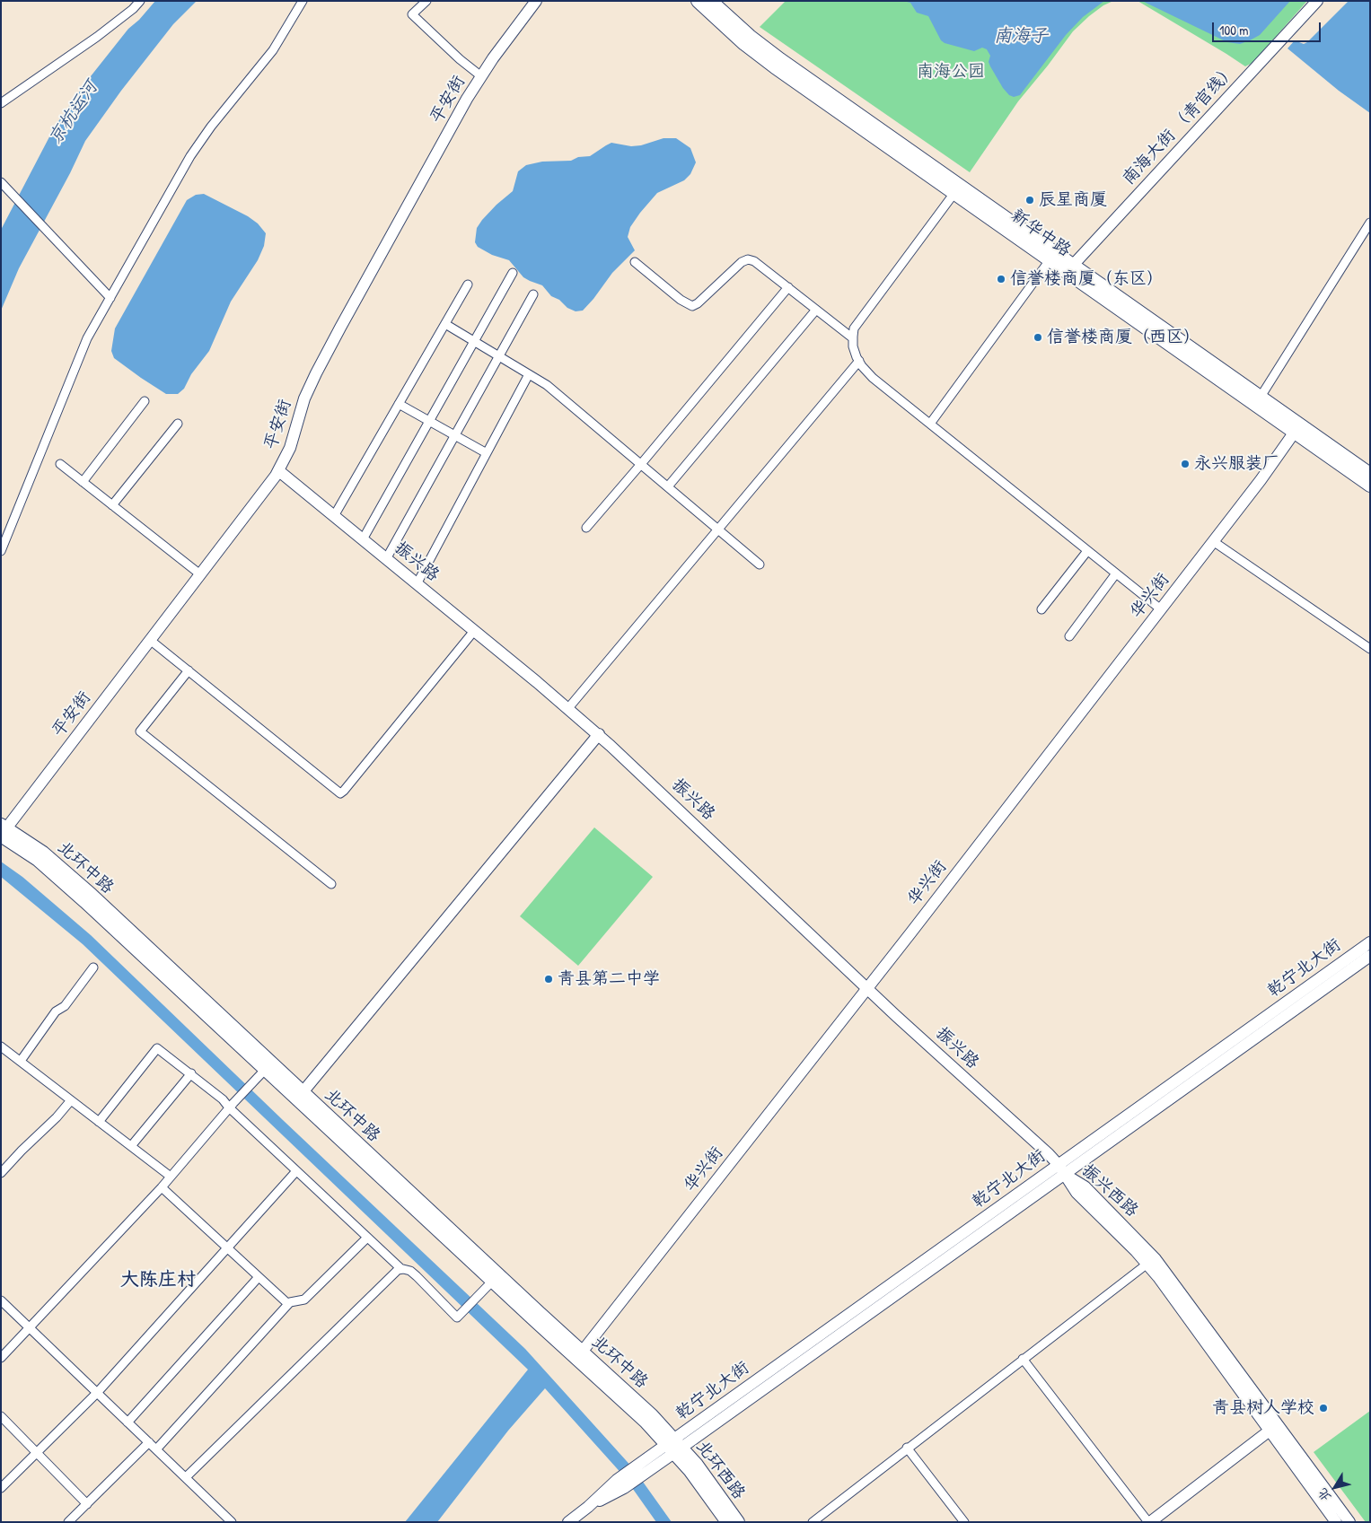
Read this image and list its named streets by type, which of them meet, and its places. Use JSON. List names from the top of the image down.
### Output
{
  "streets": {
    "main road": ["新华中路", "北环中路", "北环西路"],
    "street": [
      "平安街",
      "南海大街 （青官线）",
      "振兴路",
      "华兴街",
      "乾宁北大街",
      "振兴西路"
    ]
  },
  "crossings": [
    ["平安街", "振兴路"],
    ["平安街", "北环中路"],
    ["南海大街 （青官线）", "新华中路"],
    ["新华中路", "华兴街"],
    ["振兴路", "华兴街"],
    ["振兴路", "乾宁北大街"],
    ["振兴路", "振兴西路"],
    ["华兴街", "北环中路"],
    ["北环中路", "乾宁北大街"],
    ["北环中路", "北环西路"],
    ["乾宁北大街", "振兴西路"],
    ["乾宁北大街", "北环西路"]
  ],
  "districts": ["大陈庄村"],
  "water": ["南海子", "京杭运河"],
  "parks": ["南海公园"],
  "places": [
    "辰星商厦",
    "信誉楼商厦（东区）",
    "信誉楼商厦（西区）",
    "永兴服装厂",
    "青县第二中学",
    "青县树人学校"
  ],
  "scale_bar": "100 m",
  "north": "bottom left"
}
